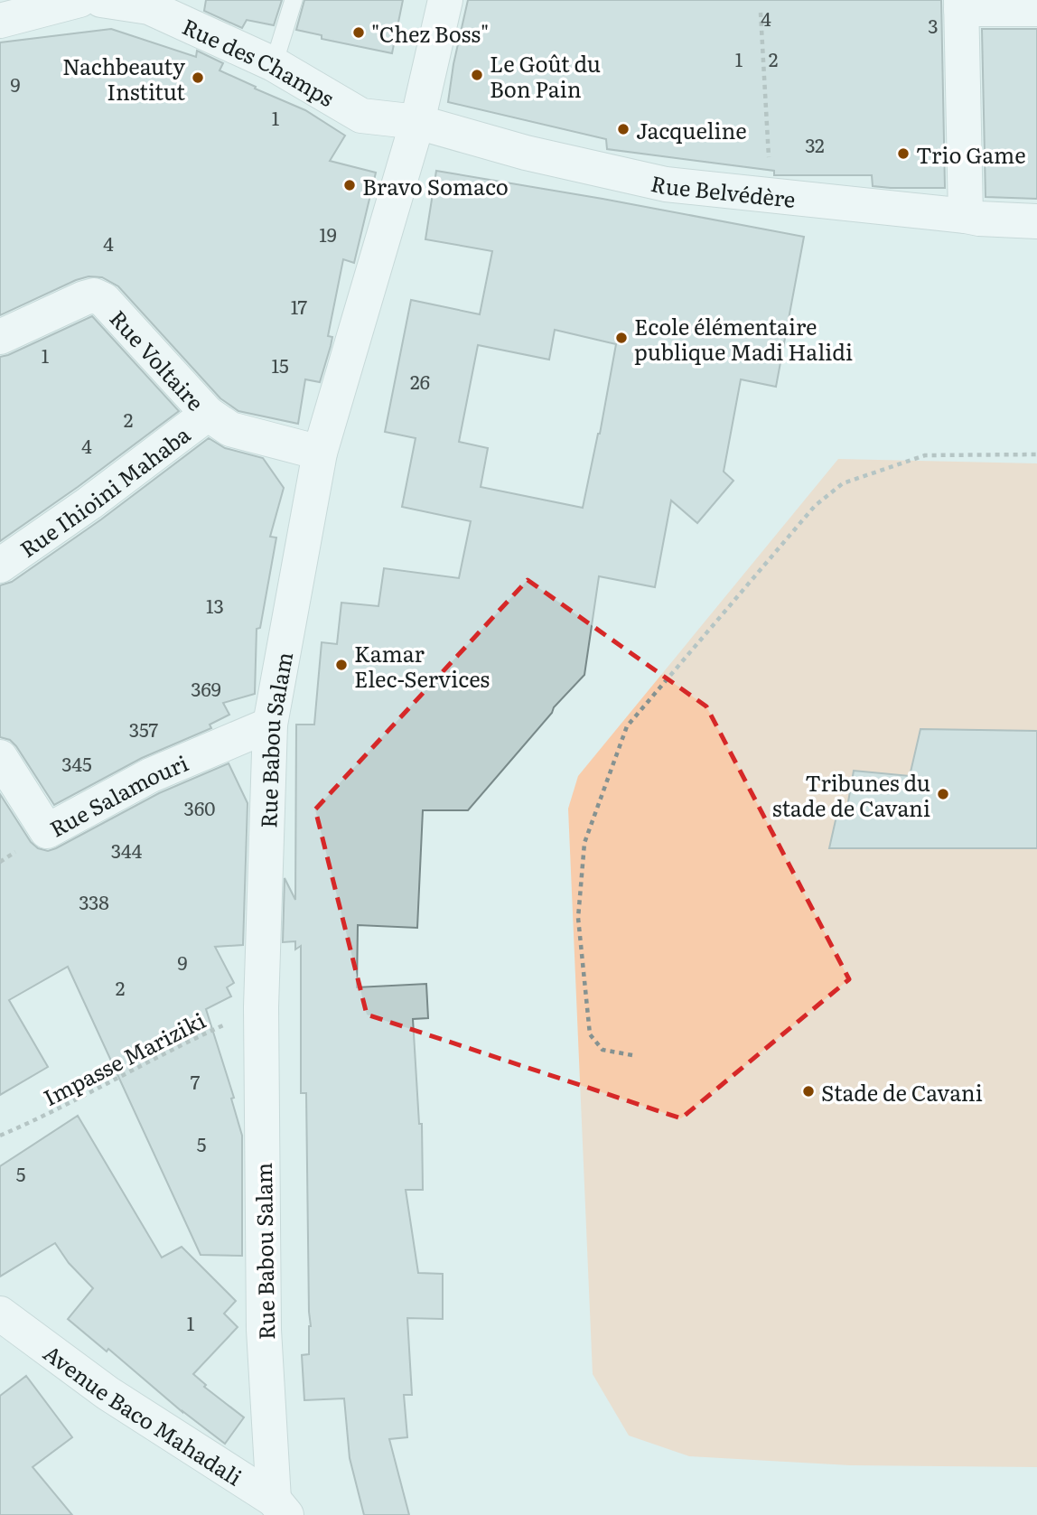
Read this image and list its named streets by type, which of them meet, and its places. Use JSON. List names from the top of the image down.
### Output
{
  "streets": {
    "street": [
      "Rue des Champs",
      "Rue Belvédère",
      "Rue Voltaire",
      "Rue Ihioini Mahaba",
      "Rue Babou Salam",
      "Rue Salamouri",
      "Avenue Baco Mahadali"
    ],
    "path": ["Impasse Mariziki"]
  },
  "crossings": [
    ["Rue des Champs", "Rue Belvédère"],
    ["Rue des Champs", "Rue Babou Salam"],
    ["Rue Belvédère", "Rue Babou Salam"],
    ["Rue Voltaire", "Rue Ihioini Mahaba"],
    ["Rue Voltaire", "Rue Babou Salam"],
    ["Rue Babou Salam", "Rue Salamouri"],
    ["Rue Babou Salam", "Impasse Mariziki"],
    ["Rue Babou Salam", "Avenue Baco Mahadali"]
  ],
  "places": [
    "\"Chez Boss\"",
    "Le Goût du Bon Pain",
    "Nachbeauty Institut",
    "Jacqueline",
    "Trio Game",
    "Bravo Somaco",
    "Ecole élémentaire publique Madi Halidi",
    "Kamar Elec-Services",
    "Tribunes du stade de Cavani",
    "Stade de Cavani"
  ],
  "house_numbers": [
    "4",
    "3",
    "1",
    "2",
    "9",
    "1",
    "32",
    "19",
    "4",
    "17",
    "1",
    "15",
    "26",
    "2",
    "4",
    "13",
    "369",
    "357",
    "345",
    "360",
    "344",
    "338",
    "9",
    "2",
    "7",
    "5",
    "5",
    "1"
  ]
}
